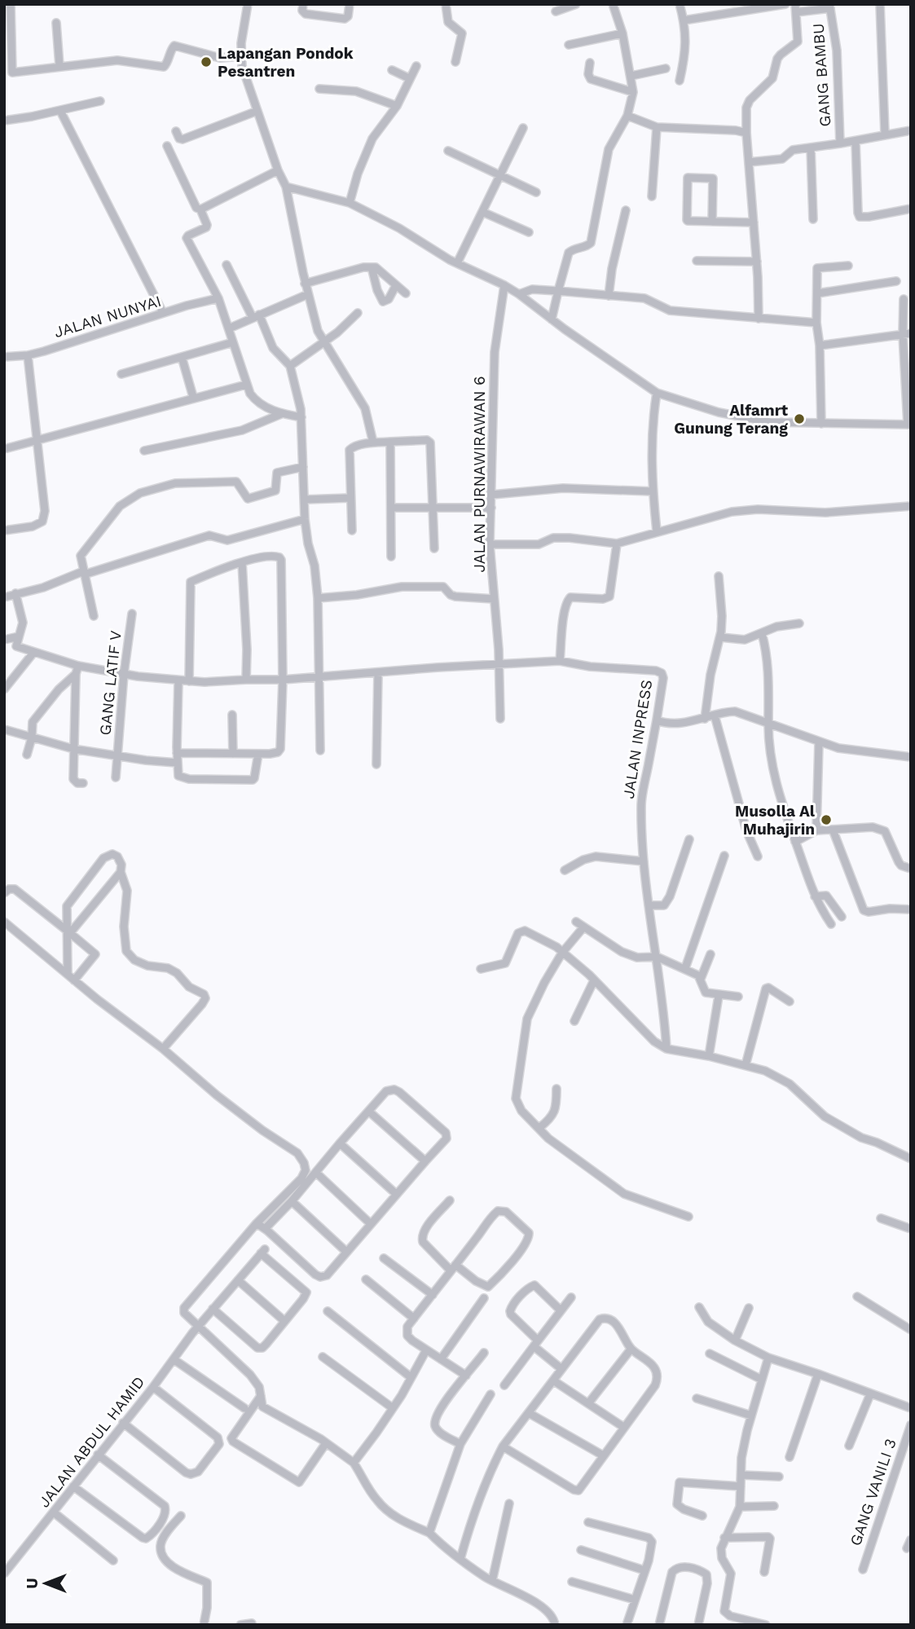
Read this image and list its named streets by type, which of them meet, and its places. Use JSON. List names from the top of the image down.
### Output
{
  "streets": {
    "street": [
      "GANG BAMBU",
      "JALAN NUNYAI",
      "JALAN PURNAWIRAWAN 6",
      "GANG LATIF V",
      "JALAN INPRESS",
      "JALAN ABDUL HAMID",
      "GANG VANILI 3"
    ]
  },
  "crossings": [
    ["JALAN PURNAWIRAWAN 6", "JALAN INPRESS"],
    ["GANG LATIF V", "JALAN INPRESS"]
  ],
  "places": ["Lapangan Pondok Pesantren", "Alfamrt Gunung Terang", "Musolla Al Muhajirin"],
  "north": "left"
}
